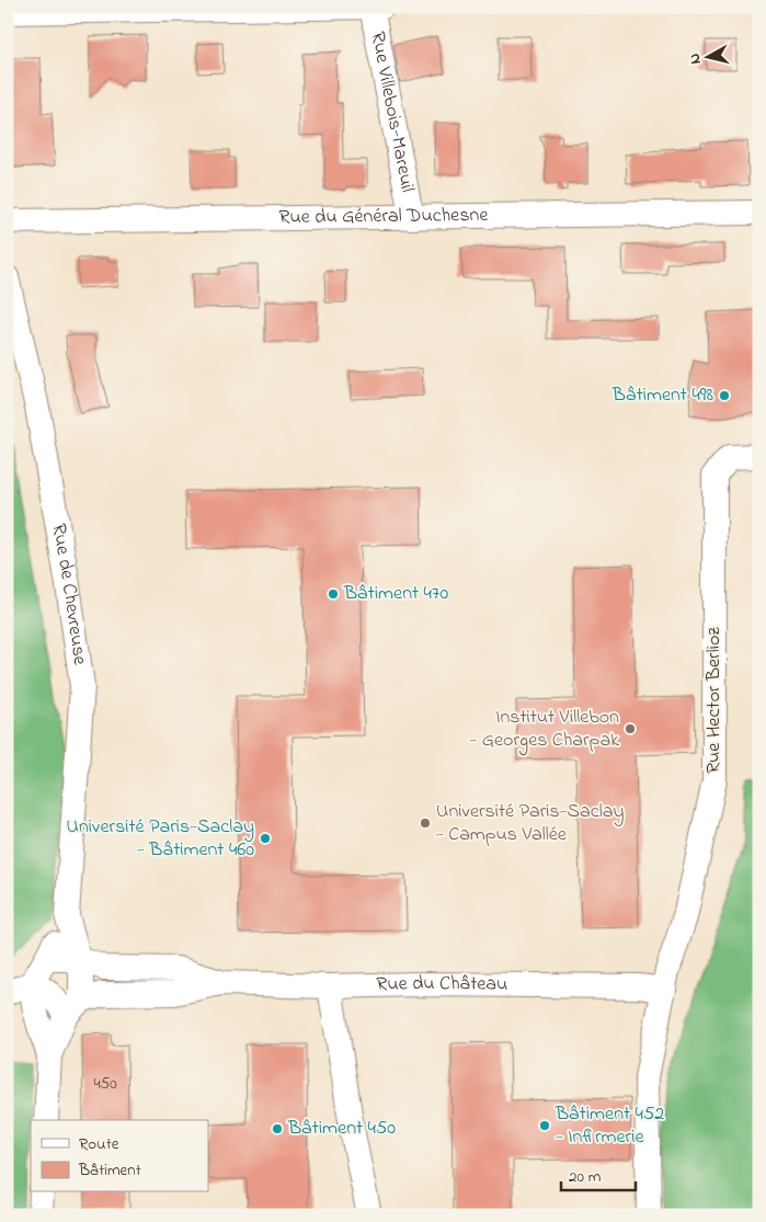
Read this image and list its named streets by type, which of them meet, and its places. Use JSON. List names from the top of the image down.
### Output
{
  "streets": {
    "street": [
      "Rue Villebois-Mareuil",
      "Rue du Général Duchesne",
      "Rue de Chevreuse",
      "Rue Hector Berlioz",
      "Rue du Château"
    ]
  },
  "crossings": [
    ["Rue Villebois-Mareuil", "Rue du Général Duchesne"],
    ["Rue Hector Berlioz", "Rue du Château"]
  ],
  "places": [
    "Bâtiment 498",
    "Bâtiment 470",
    "Institut Villebon - Georges Charpak",
    "Université Paris-Saclay - Campus Vallée",
    "Université Paris-Saclay - Bâtiment 460",
    "Bâtiment 452 - Infirmerie",
    "Bâtiment 450"
  ],
  "house_numbers": ["450"],
  "legend": ["Route", "Bâtiment"],
  "scale_bar": "20 m",
  "north": "left"
}
